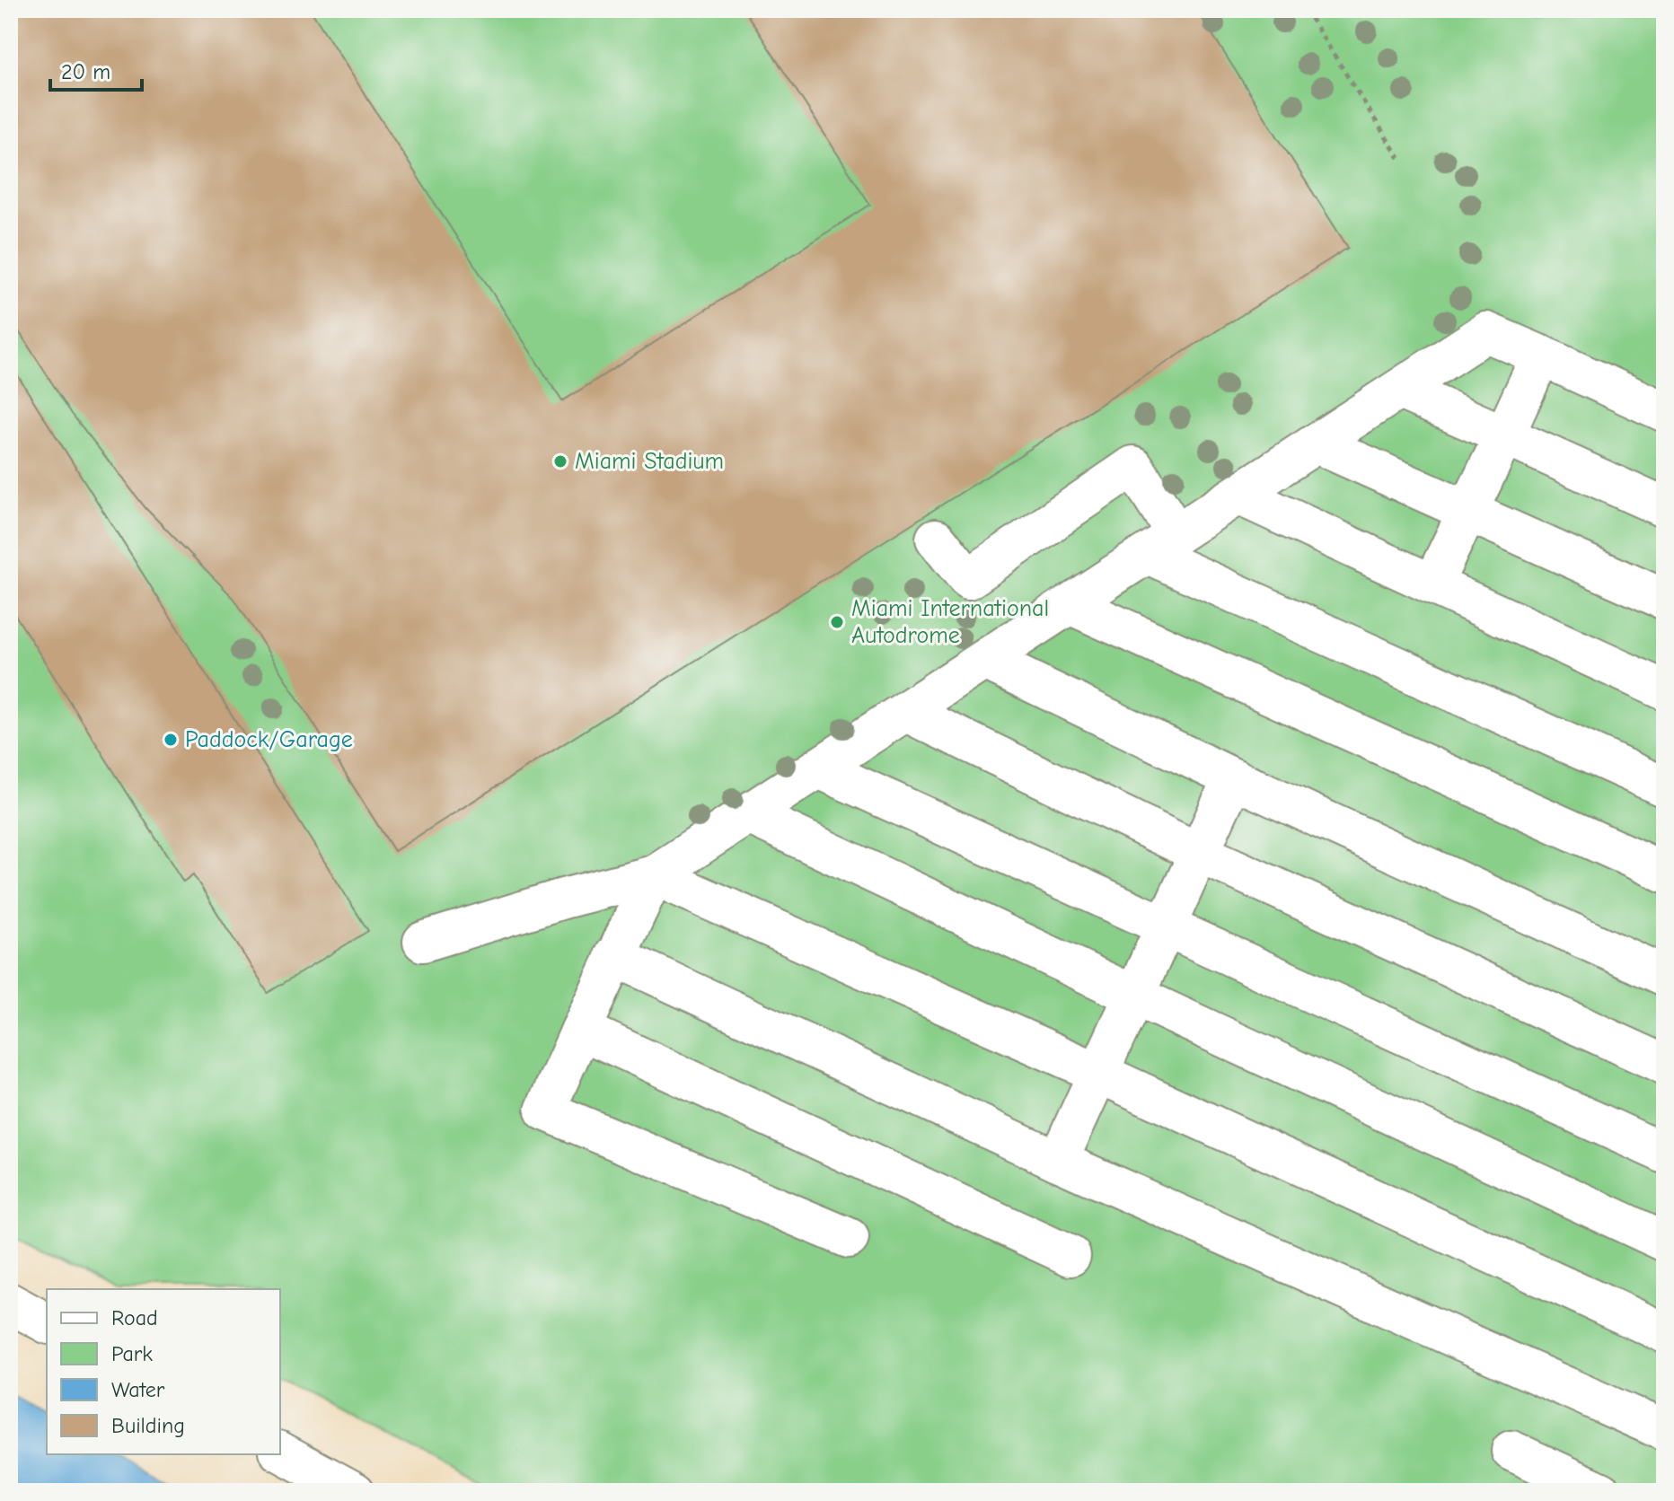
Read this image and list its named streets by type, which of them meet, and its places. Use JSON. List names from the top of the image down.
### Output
{
  "places": ["Miami Stadium", "Miami International Autodrome", "Paddock/Garage"],
  "legend": [
    "Road",
    "Park",
    "Water",
    "Building"
  ],
  "scale_bar": "20 m"
}
